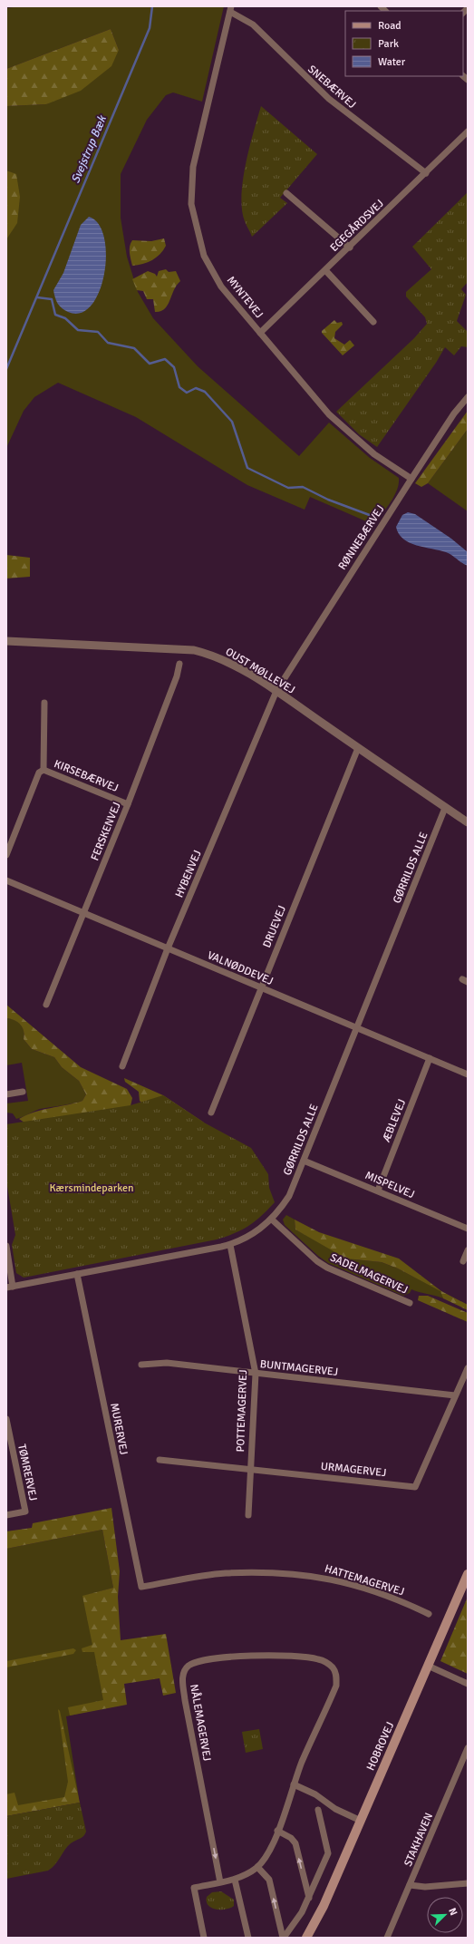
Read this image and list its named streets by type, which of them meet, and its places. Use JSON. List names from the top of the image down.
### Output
{
  "streets": {
    "main road": ["HOBROVEJ"],
    "street": [
      "SNEBÆRVEJ",
      "EGEGÅRDSVEJ",
      "MYNTEVEJ",
      "RØNNEBÆRVEJ",
      "OUST MØLLEVEJ",
      "KIRSEBÆRVEJ",
      "FERSKENVEJ",
      "GØRRILDS ALLE",
      "HYBENVEJ",
      "DRUEVEJ",
      "VALNØDDEVEJ",
      "ÆBLEVEJ",
      "MISPELVEJ",
      "SADELMAGERVEJ",
      "BUNTMAGERVEJ",
      "POTTEMAGERVEJ",
      "MURERVEJ",
      "URMAGERVEJ",
      "TØMRERVEJ",
      "HATTEMAGERVEJ",
      "NÅLEMAGERVEJ",
      "STAKHAVEN"
    ]
  },
  "crossings": [
    ["SNEBÆRVEJ", "EGEGÅRDSVEJ"],
    ["SNEBÆRVEJ", "MYNTEVEJ"],
    ["EGEGÅRDSVEJ", "MYNTEVEJ"],
    ["MYNTEVEJ", "RØNNEBÆRVEJ"],
    ["RØNNEBÆRVEJ", "OUST MØLLEVEJ"],
    ["RØNNEBÆRVEJ", "HYBENVEJ"],
    ["OUST MØLLEVEJ", "GØRRILDS ALLE"],
    ["OUST MØLLEVEJ", "HYBENVEJ"],
    ["OUST MØLLEVEJ", "DRUEVEJ"],
    ["KIRSEBÆRVEJ", "FERSKENVEJ"],
    ["FERSKENVEJ", "VALNØDDEVEJ"],
    ["GØRRILDS ALLE", "VALNØDDEVEJ"],
    ["GØRRILDS ALLE", "MISPELVEJ"],
    ["GØRRILDS ALLE", "SADELMAGERVEJ"],
    ["GØRRILDS ALLE", "POTTEMAGERVEJ"],
    ["GØRRILDS ALLE", "MURERVEJ"],
    ["HYBENVEJ", "VALNØDDEVEJ"],
    ["DRUEVEJ", "VALNØDDEVEJ"],
    ["VALNØDDEVEJ", "ÆBLEVEJ"],
    ["ÆBLEVEJ", "MISPELVEJ"],
    ["BUNTMAGERVEJ", "POTTEMAGERVEJ"],
    ["BUNTMAGERVEJ", "URMAGERVEJ"],
    ["POTTEMAGERVEJ", "URMAGERVEJ"],
    ["MURERVEJ", "HATTEMAGERVEJ"]
  ],
  "water": ["Svejstrup Bæk"],
  "parks": ["Kærsmindeparken"],
  "legend": ["Road", "Park", "Water"],
  "north": "top right"
}
